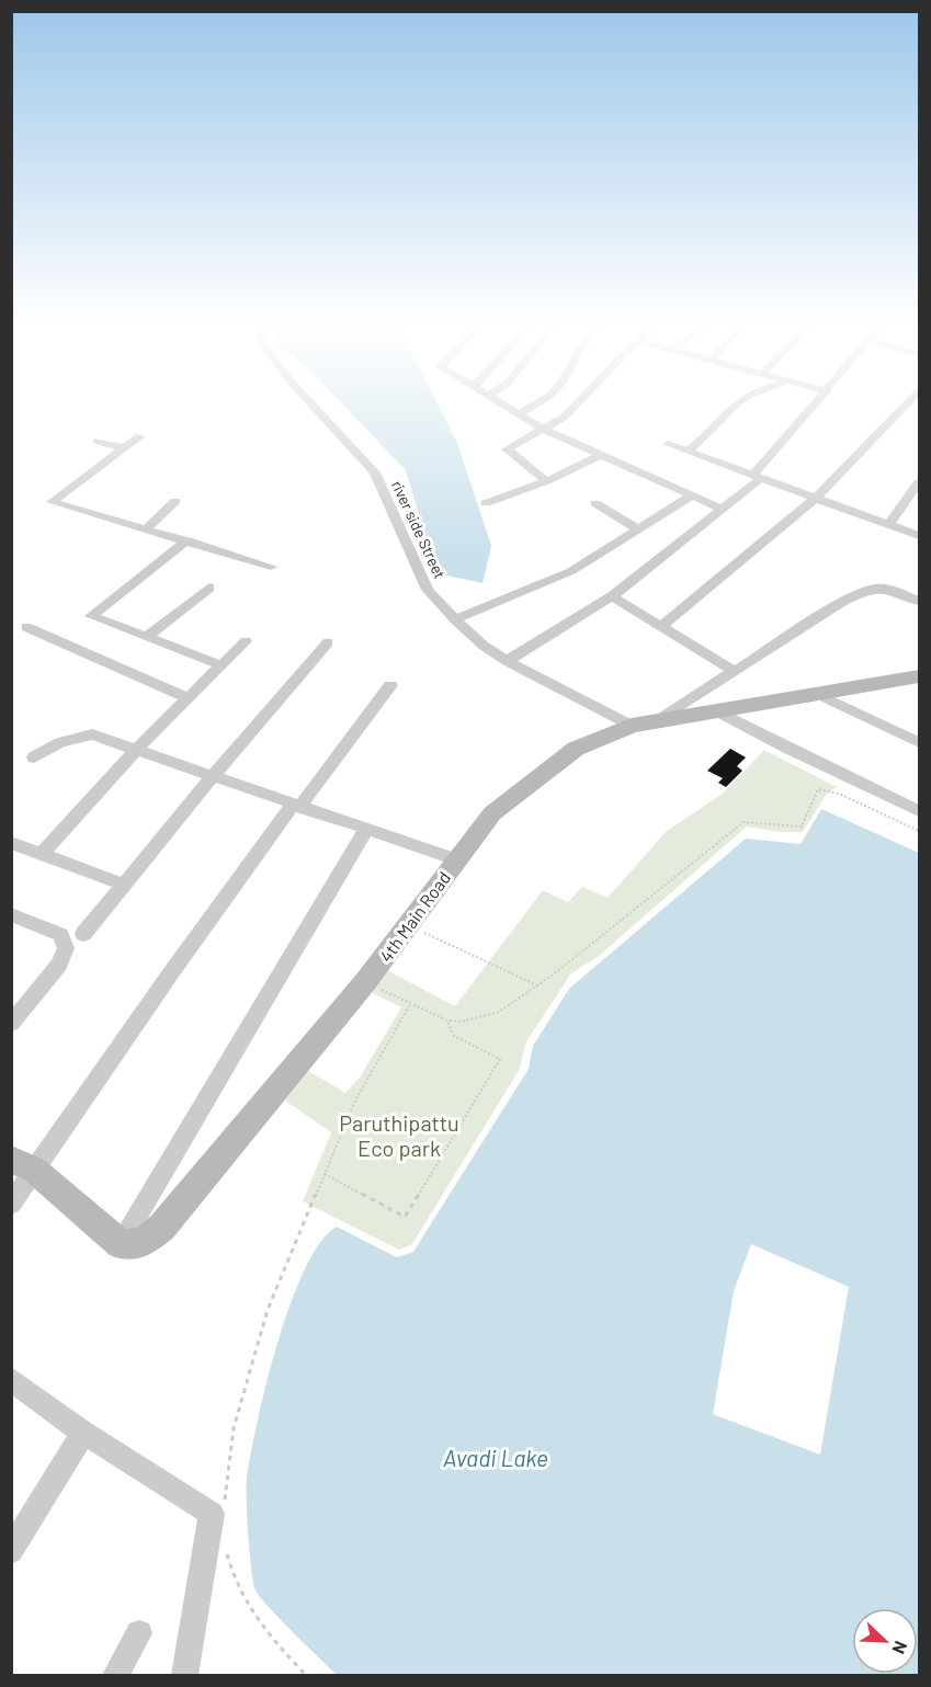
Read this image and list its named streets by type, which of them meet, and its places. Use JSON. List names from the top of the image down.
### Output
{
  "streets": {
    "main road": ["4th Main Road"],
    "street": ["river side Street"]
  },
  "crossings": [
    ["river side Street", "4th Main Road"]
  ],
  "water": ["Avadi Lake"],
  "parks": ["Paruthipattu Eco park"],
  "north": "bottom right"
}
